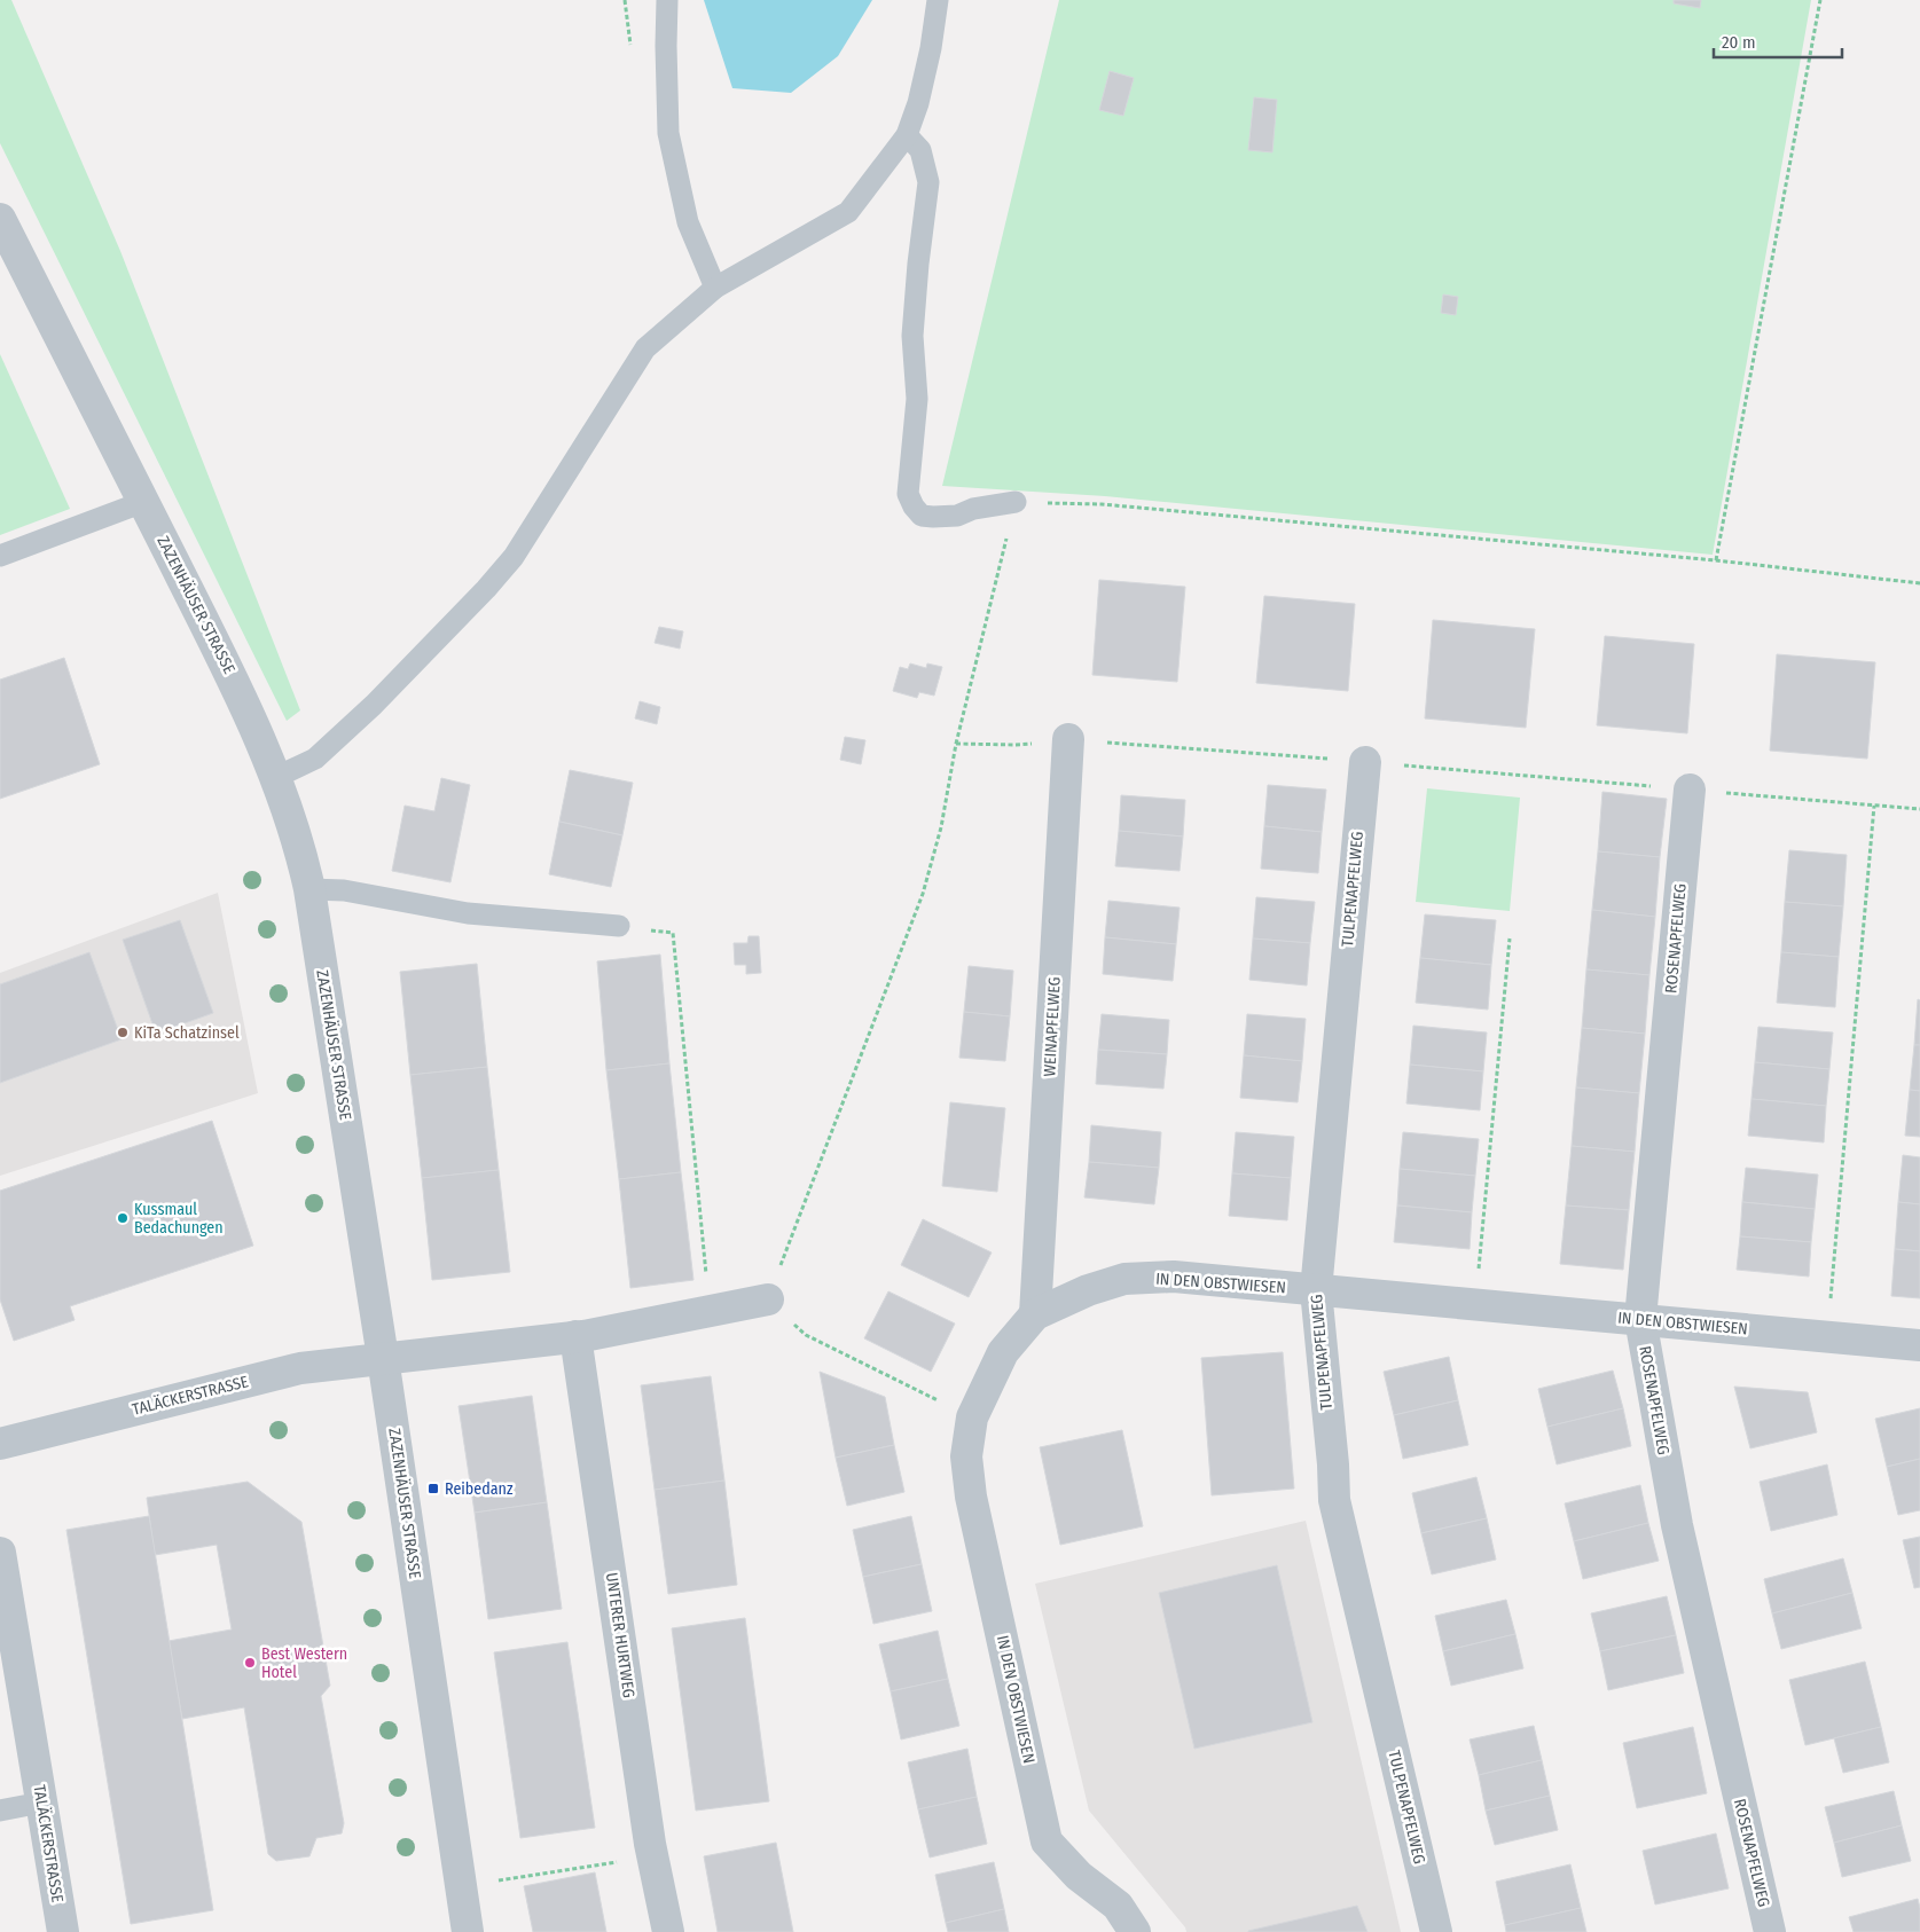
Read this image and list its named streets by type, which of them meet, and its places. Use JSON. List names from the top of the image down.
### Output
{
  "streets": {
    "street": [
      "ZAZENHÄUSER STRASSE",
      "TULPENAPFELWEG",
      "ROSENAPFELWEG",
      "WEINAPFELWEG",
      "IN DEN OBSTWIESEN",
      "TALÄCKERSTRASSE",
      "UNTERER HURTWEG"
    ]
  },
  "crossings": [
    ["ZAZENHÄUSER STRASSE", "TALÄCKERSTRASSE"],
    ["TULPENAPFELWEG", "IN DEN OBSTWIESEN"],
    ["ROSENAPFELWEG", "IN DEN OBSTWIESEN"],
    ["WEINAPFELWEG", "IN DEN OBSTWIESEN"]
  ],
  "places": {
    "other": ["KiTa Schatzinsel", "Kussmaul Bedachungen", "Best Western Hotel"],
    "transit": ["Reibedanz"]
  },
  "scale_bar": "20 m"
}
